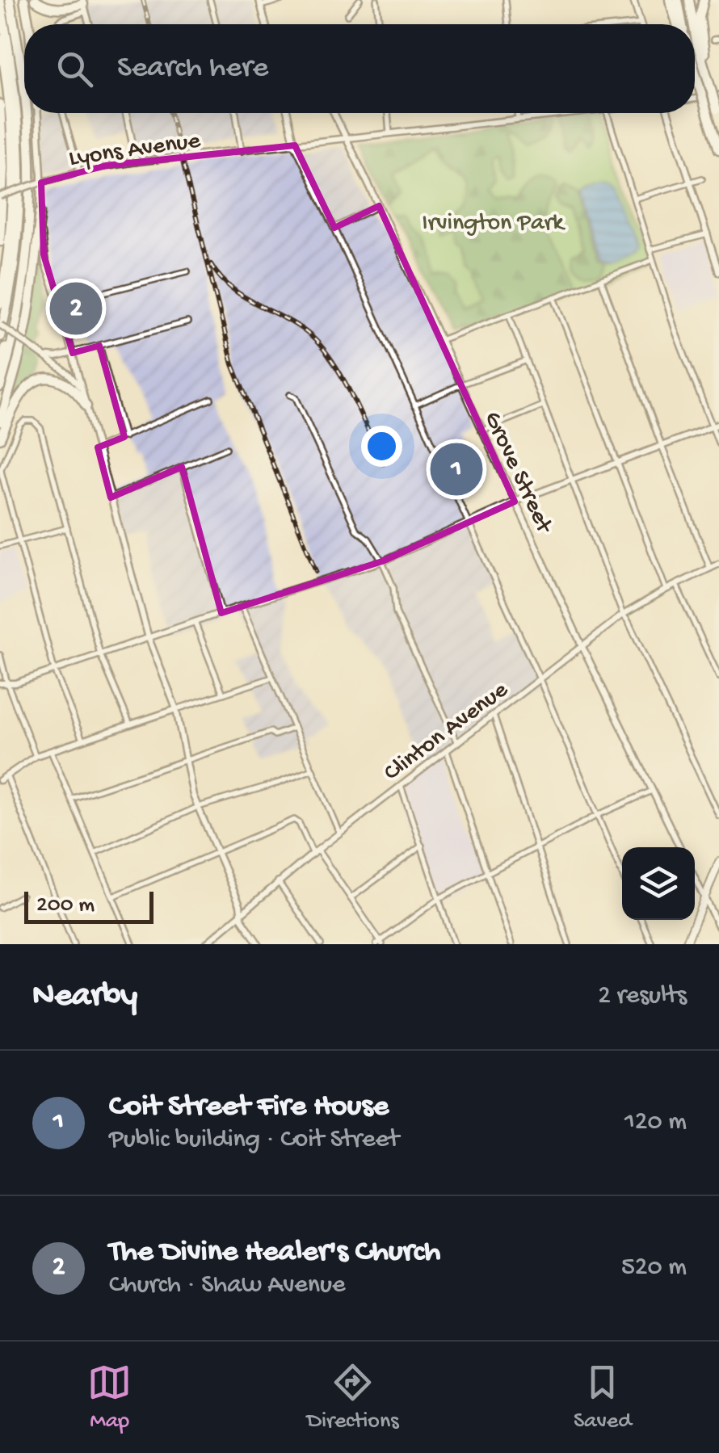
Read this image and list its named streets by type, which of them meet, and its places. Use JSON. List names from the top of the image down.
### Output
{
  "streets": {
    "main road": ["Lyons Avenue", "Grove Street", "Clinton Avenue"]
  },
  "crossings": [
    ["Lyons Avenue", "Grove Street"],
    ["Grove Street", "Clinton Avenue"]
  ],
  "parks": ["Irvington Park"],
  "scale_bar": "200 m",
  "page": {
    "search": "Search here",
    "pins": ["2", "1"],
    "scale": "200 m",
    "heading": ["Nearby", "2 results"],
    "list": [
      {
        "mark": "1",
        "name": "Coit Street Fire House",
        "note": "Public building · Coit Street",
        "value": "120 m"
      },
      {
        "mark": "2",
        "name": "The Divine Healer's Church",
        "note": "Church · Shaw Avenue",
        "value": "520 m"
      }
    ],
    "nav": ["Map", "Directions", "Saved"]
  }
}
